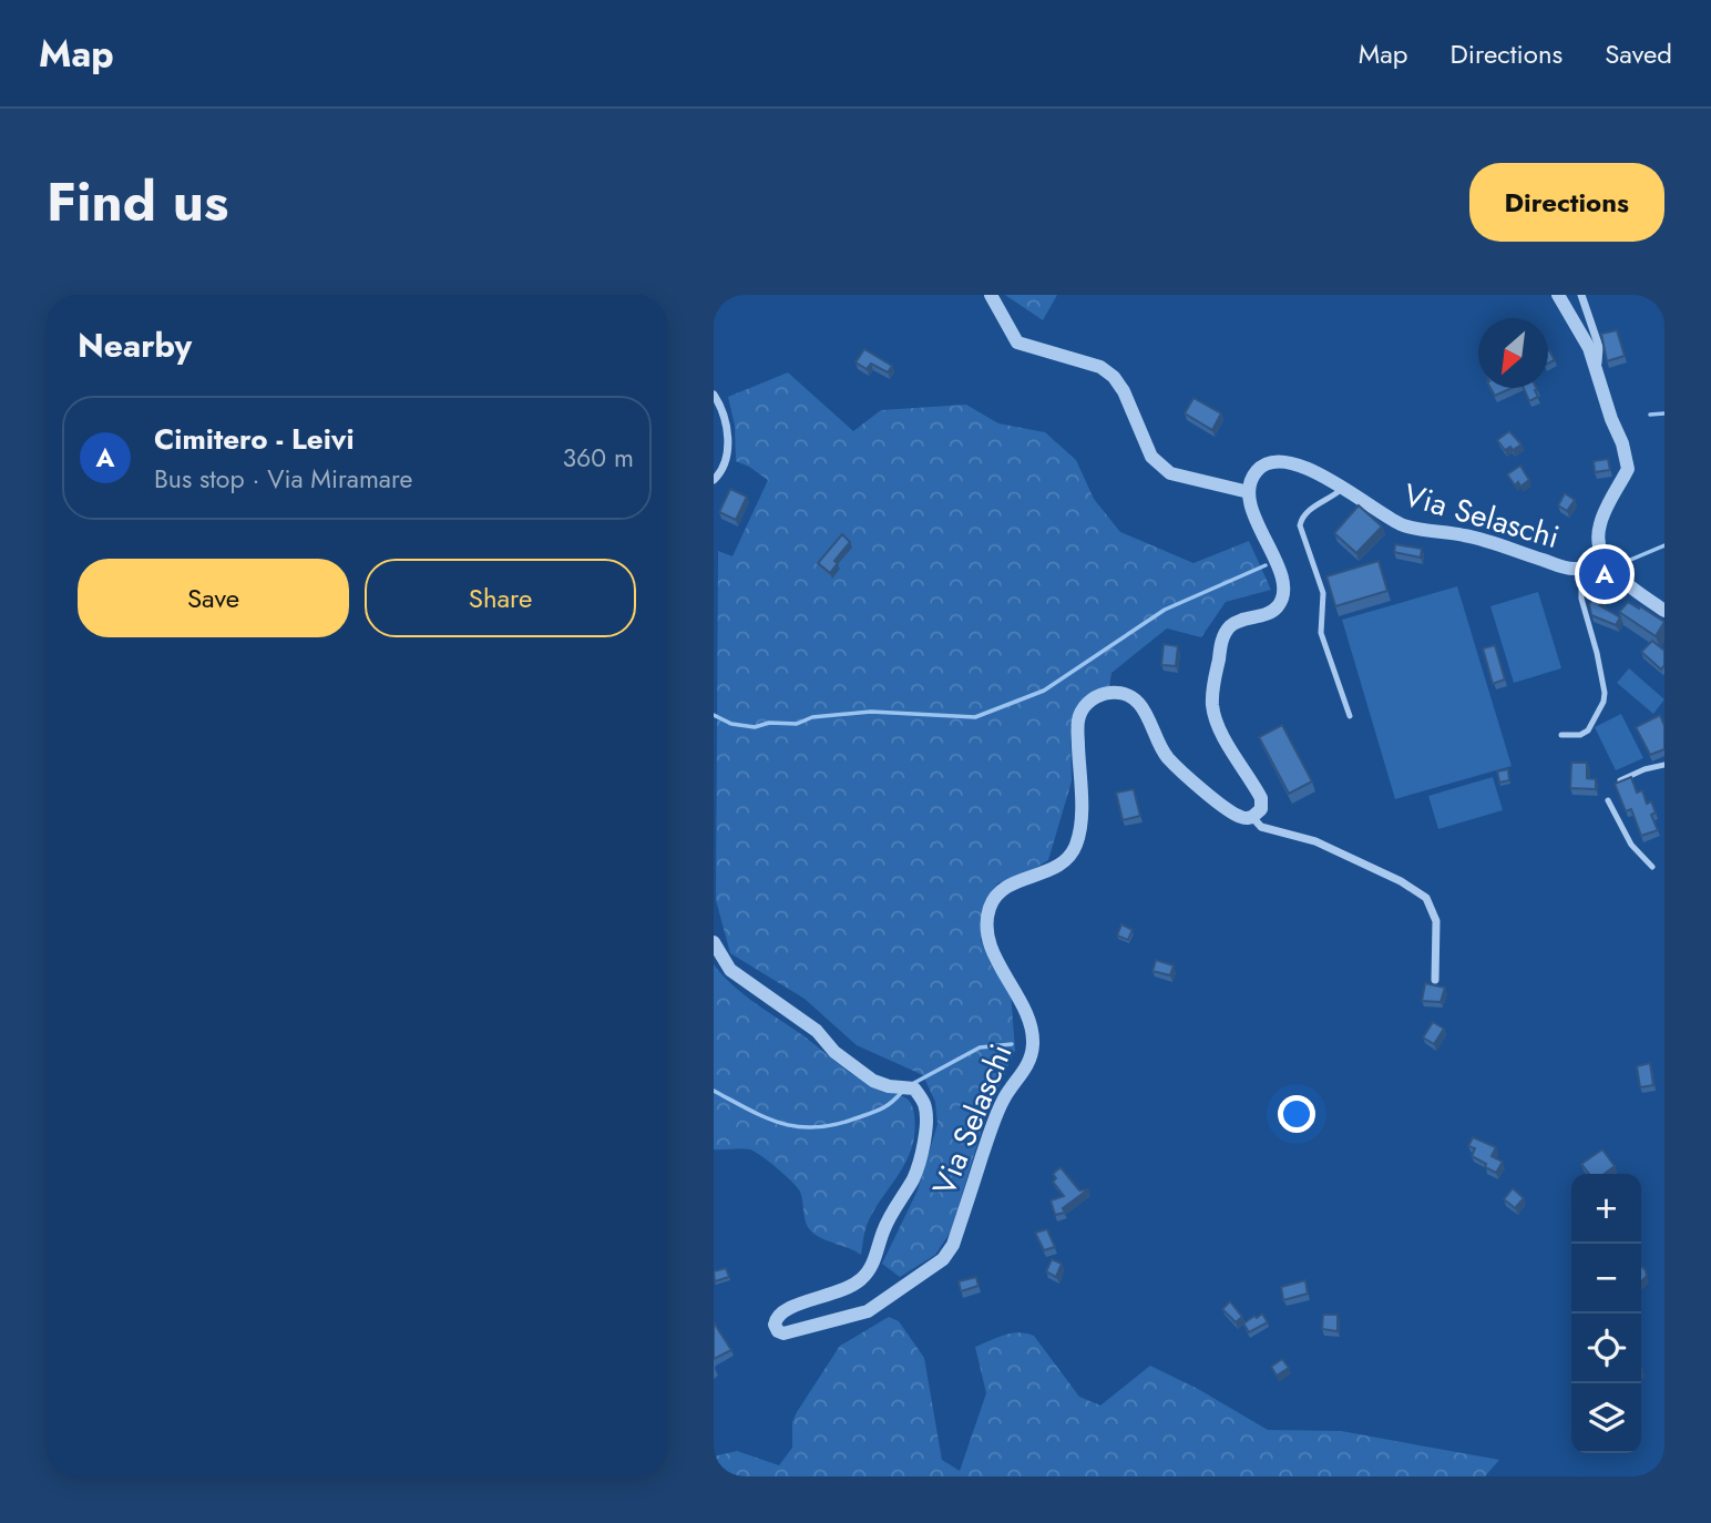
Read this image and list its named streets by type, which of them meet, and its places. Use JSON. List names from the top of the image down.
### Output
{
  "streets": {
    "street": ["Via Selaschi"]
  },
  "north": "bottom left",
  "page": {
    "header": "Map",
    "nav": ["Map", "Directions", "Saved"],
    "title": "Find us",
    "buttons": [
      "Directions",
      ["Save", "Share"]
    ],
    "heading": "Nearby",
    "list": [
      {
        "mark": "A",
        "name": "Cimitero - Leivi",
        "note": "Bus stop · Via Miramare",
        "value": "360 m"
      }
    ],
    "pins": "A",
    "map_buttons": ["+", "−"]
  }
}
